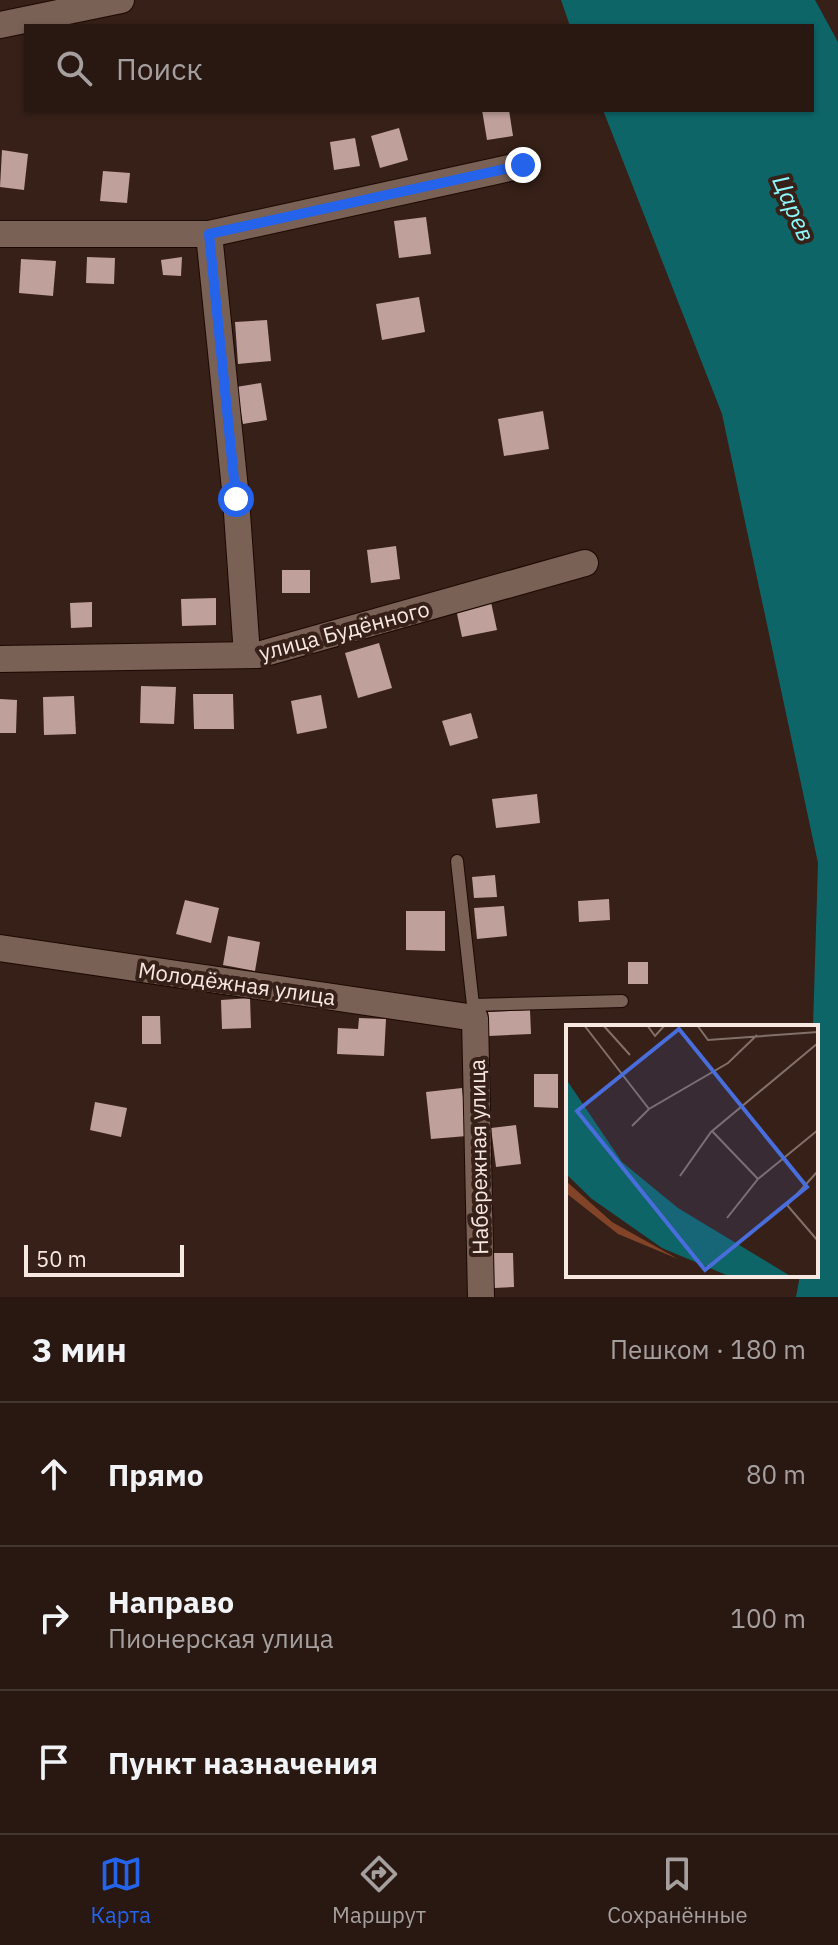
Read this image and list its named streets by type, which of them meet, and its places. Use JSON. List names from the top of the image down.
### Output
{
  "streets": {
    "street": ["улица Будённого", "Молодёжная улица", "Набережная улица"]
  },
  "crossings": [
    ["Молодёжная улица", "Набережная улица"]
  ],
  "water": ["Царев"],
  "scale_bar": "50 m",
  "page": {
    "search": "Поиск",
    "scale": "50 m",
    "heading": ["3 мин", "Пешком · 180 m"],
    "list": [
      ["Прямо", "80 m"],
      ["Направо", "Пионерская улица", "100 m"],
      "Пункт назначения"
    ],
    "nav": ["Карта", "Маршрут", "Сохранённые"]
  }
}
